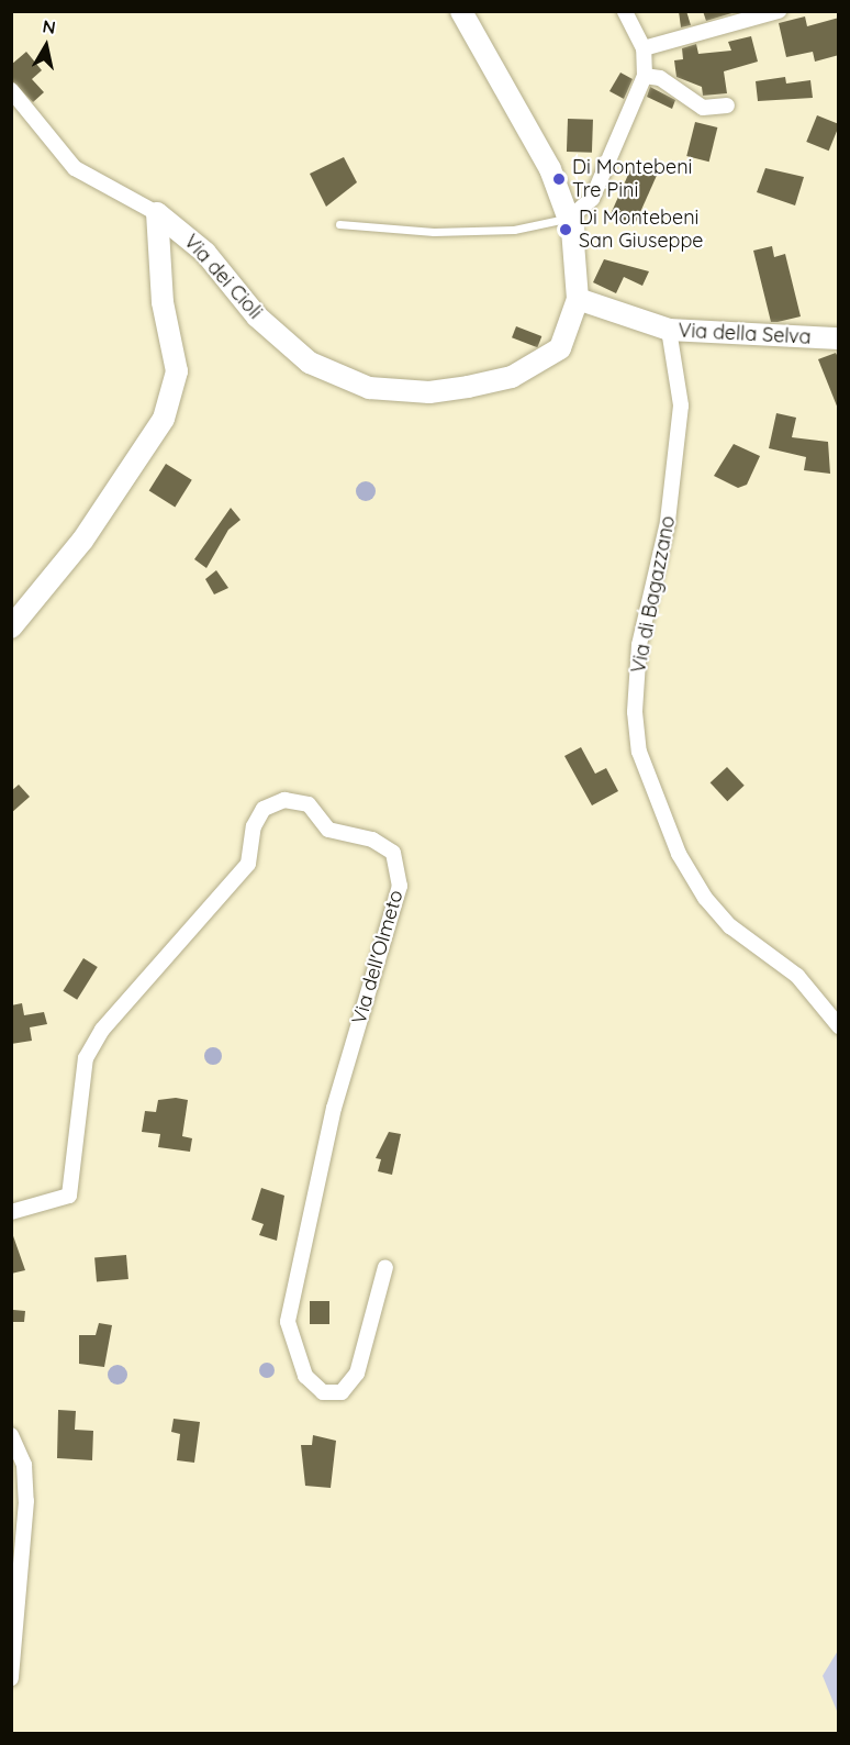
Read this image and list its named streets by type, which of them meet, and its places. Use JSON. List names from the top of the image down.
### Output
{
  "streets": {
    "street": [
      "Via dei Cioli",
      "Via della Selva",
      "Via di Bagazzano",
      "Via dell'Olmeto"
    ]
  },
  "crossings": [
    ["Via dei Cioli", "Via della Selva"],
    ["Via della Selva", "Via di Bagazzano"]
  ],
  "places": ["Di Montebeni Tre Pini", "Di Montebeni San Giuseppe"],
  "north": "top"
}
